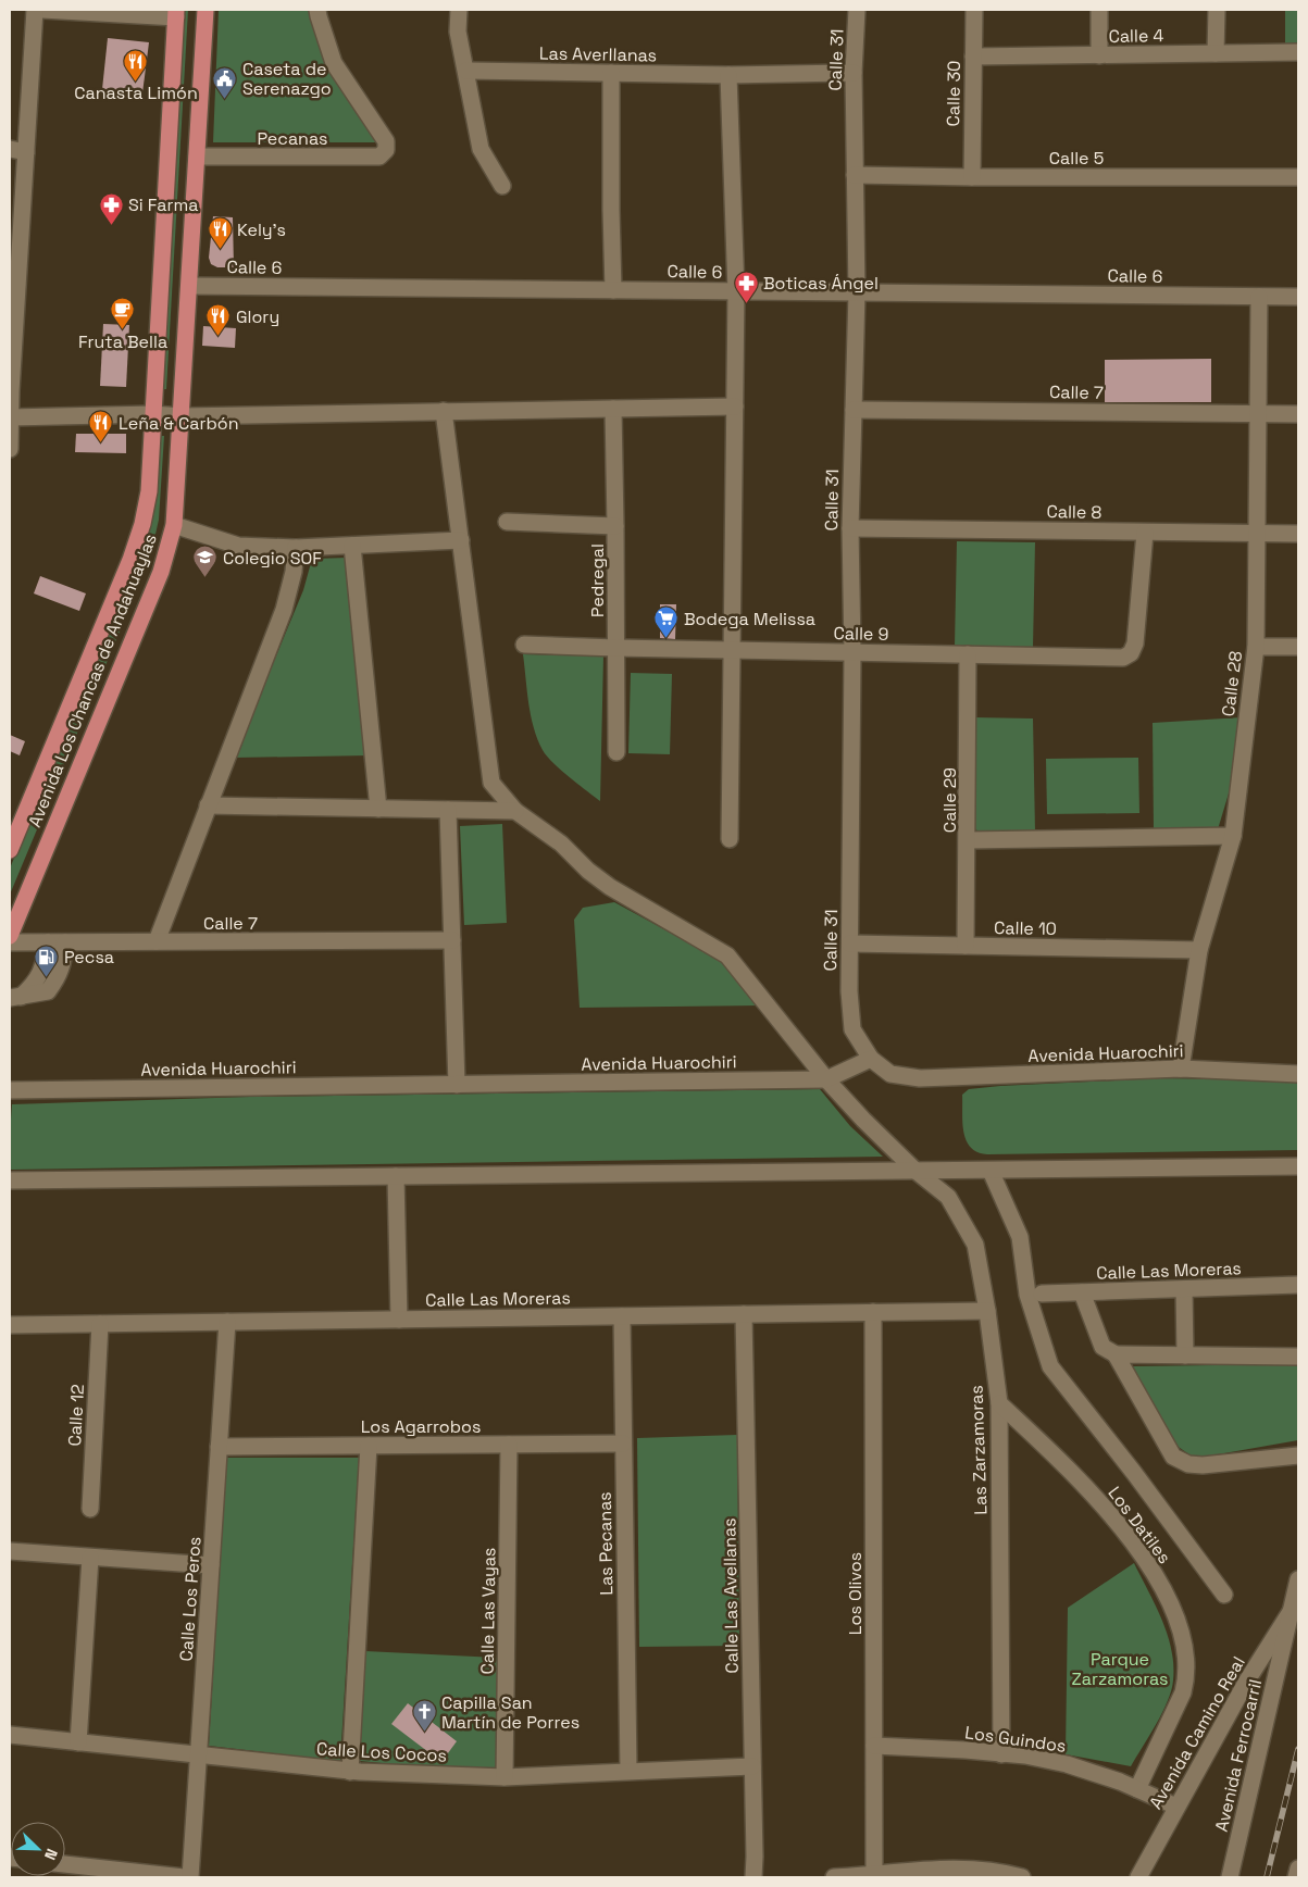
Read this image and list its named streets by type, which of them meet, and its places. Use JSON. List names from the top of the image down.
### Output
{
  "streets": {
    "main road": ["Avenida Los Chancas de Andahuaylas"],
    "street": [
      "Calle 4",
      "Las Averllanas",
      "Calle 31",
      "Calle 30",
      "Pecanas",
      "Calle 5",
      "Calle 6",
      "Calle 7",
      "Calle 8",
      "Pedregal",
      "Calle 9",
      "Calle 28",
      "Calle 29",
      "Calle 10",
      "Avenida Huarochiri",
      "Calle Las Moreras",
      "Calle 12",
      "Los Agarrobos",
      "Las Zarzamoras",
      "Los Datiles",
      "Las Pecanas",
      "Los Olivos",
      "Calle Las Avellanas",
      "Calle Los Peros",
      "Calle Las Vayas",
      "Avenida Camino Real",
      "Los Guindos",
      "Calle Los Cocos",
      "Avenida Ferrocarril"
    ]
  },
  "crossings": [
    ["Calle 4", "Calle 30"],
    ["Calle 31", "Calle 5"],
    ["Calle 31", "Calle 6"],
    ["Calle 31", "Calle 7"],
    ["Calle 31", "Calle 8"],
    ["Calle 31", "Calle 9"],
    ["Calle 31", "Calle 10"],
    ["Calle 31", "Avenida Huarochiri"],
    ["Calle 30", "Calle 5"],
    ["Pecanas", "Avenida Los Chancas de Andahuaylas"],
    ["Calle 6", "Avenida Los Chancas de Andahuaylas"],
    ["Calle 6", "Calle 28"],
    ["Calle 7", "Calle 28"],
    ["Calle 8", "Calle 9"],
    ["Calle 8", "Calle 28"],
    ["Pedregal", "Calle 9"],
    ["Calle 9", "Calle 29"],
    ["Calle 28", "Calle 10"],
    ["Calle 28", "Avenida Huarochiri"],
    ["Calle 29", "Calle 10"],
    ["Avenida Huarochiri", "Las Zarzamoras"],
    ["Calle Las Moreras", "Calle 12"],
    ["Calle Las Moreras", "Las Zarzamoras"],
    ["Calle Las Moreras", "Las Pecanas"],
    ["Calle Las Moreras", "Los Olivos"],
    ["Calle Las Moreras", "Calle Las Avellanas"],
    ["Calle Las Moreras", "Calle Los Peros"],
    ["Los Agarrobos", "Las Pecanas"],
    ["Los Agarrobos", "Calle Los Peros"],
    ["Los Agarrobos", "Calle Las Vayas"],
    ["Las Zarzamoras", "Los Datiles"],
    ["Las Zarzamoras", "Los Guindos"],
    ["Los Datiles", "Los Guindos"],
    ["Las Pecanas", "Calle Los Cocos"],
    ["Los Olivos", "Los Guindos"],
    ["Calle Las Avellanas", "Calle Los Cocos"],
    ["Calle Los Peros", "Calle Los Cocos"],
    ["Calle Las Vayas", "Calle Los Cocos"],
    ["Avenida Camino Real", "Los Guindos"],
    ["Avenida Camino Real", "Avenida Ferrocarril"]
  ],
  "parks": ["Parque Zarzamoras"],
  "places": {
    "restaurant": [
      "Canasta Limón",
      "Kely's",
      "Glory",
      "Leña & Carbón"
    ],
    "public building": ["Caseta de Serenazgo"],
    "pharmacy": ["Si Farma", "Boticas Ángel"],
    "cafe": ["Fruta Bella"],
    "school or university": ["Colegio SOF"],
    "supermarket": ["Bodega Melissa"],
    "fuel station": ["Pecsa"],
    "church": ["Capilla San Martín de Porres"]
  },
  "north": "bottom right"
}
